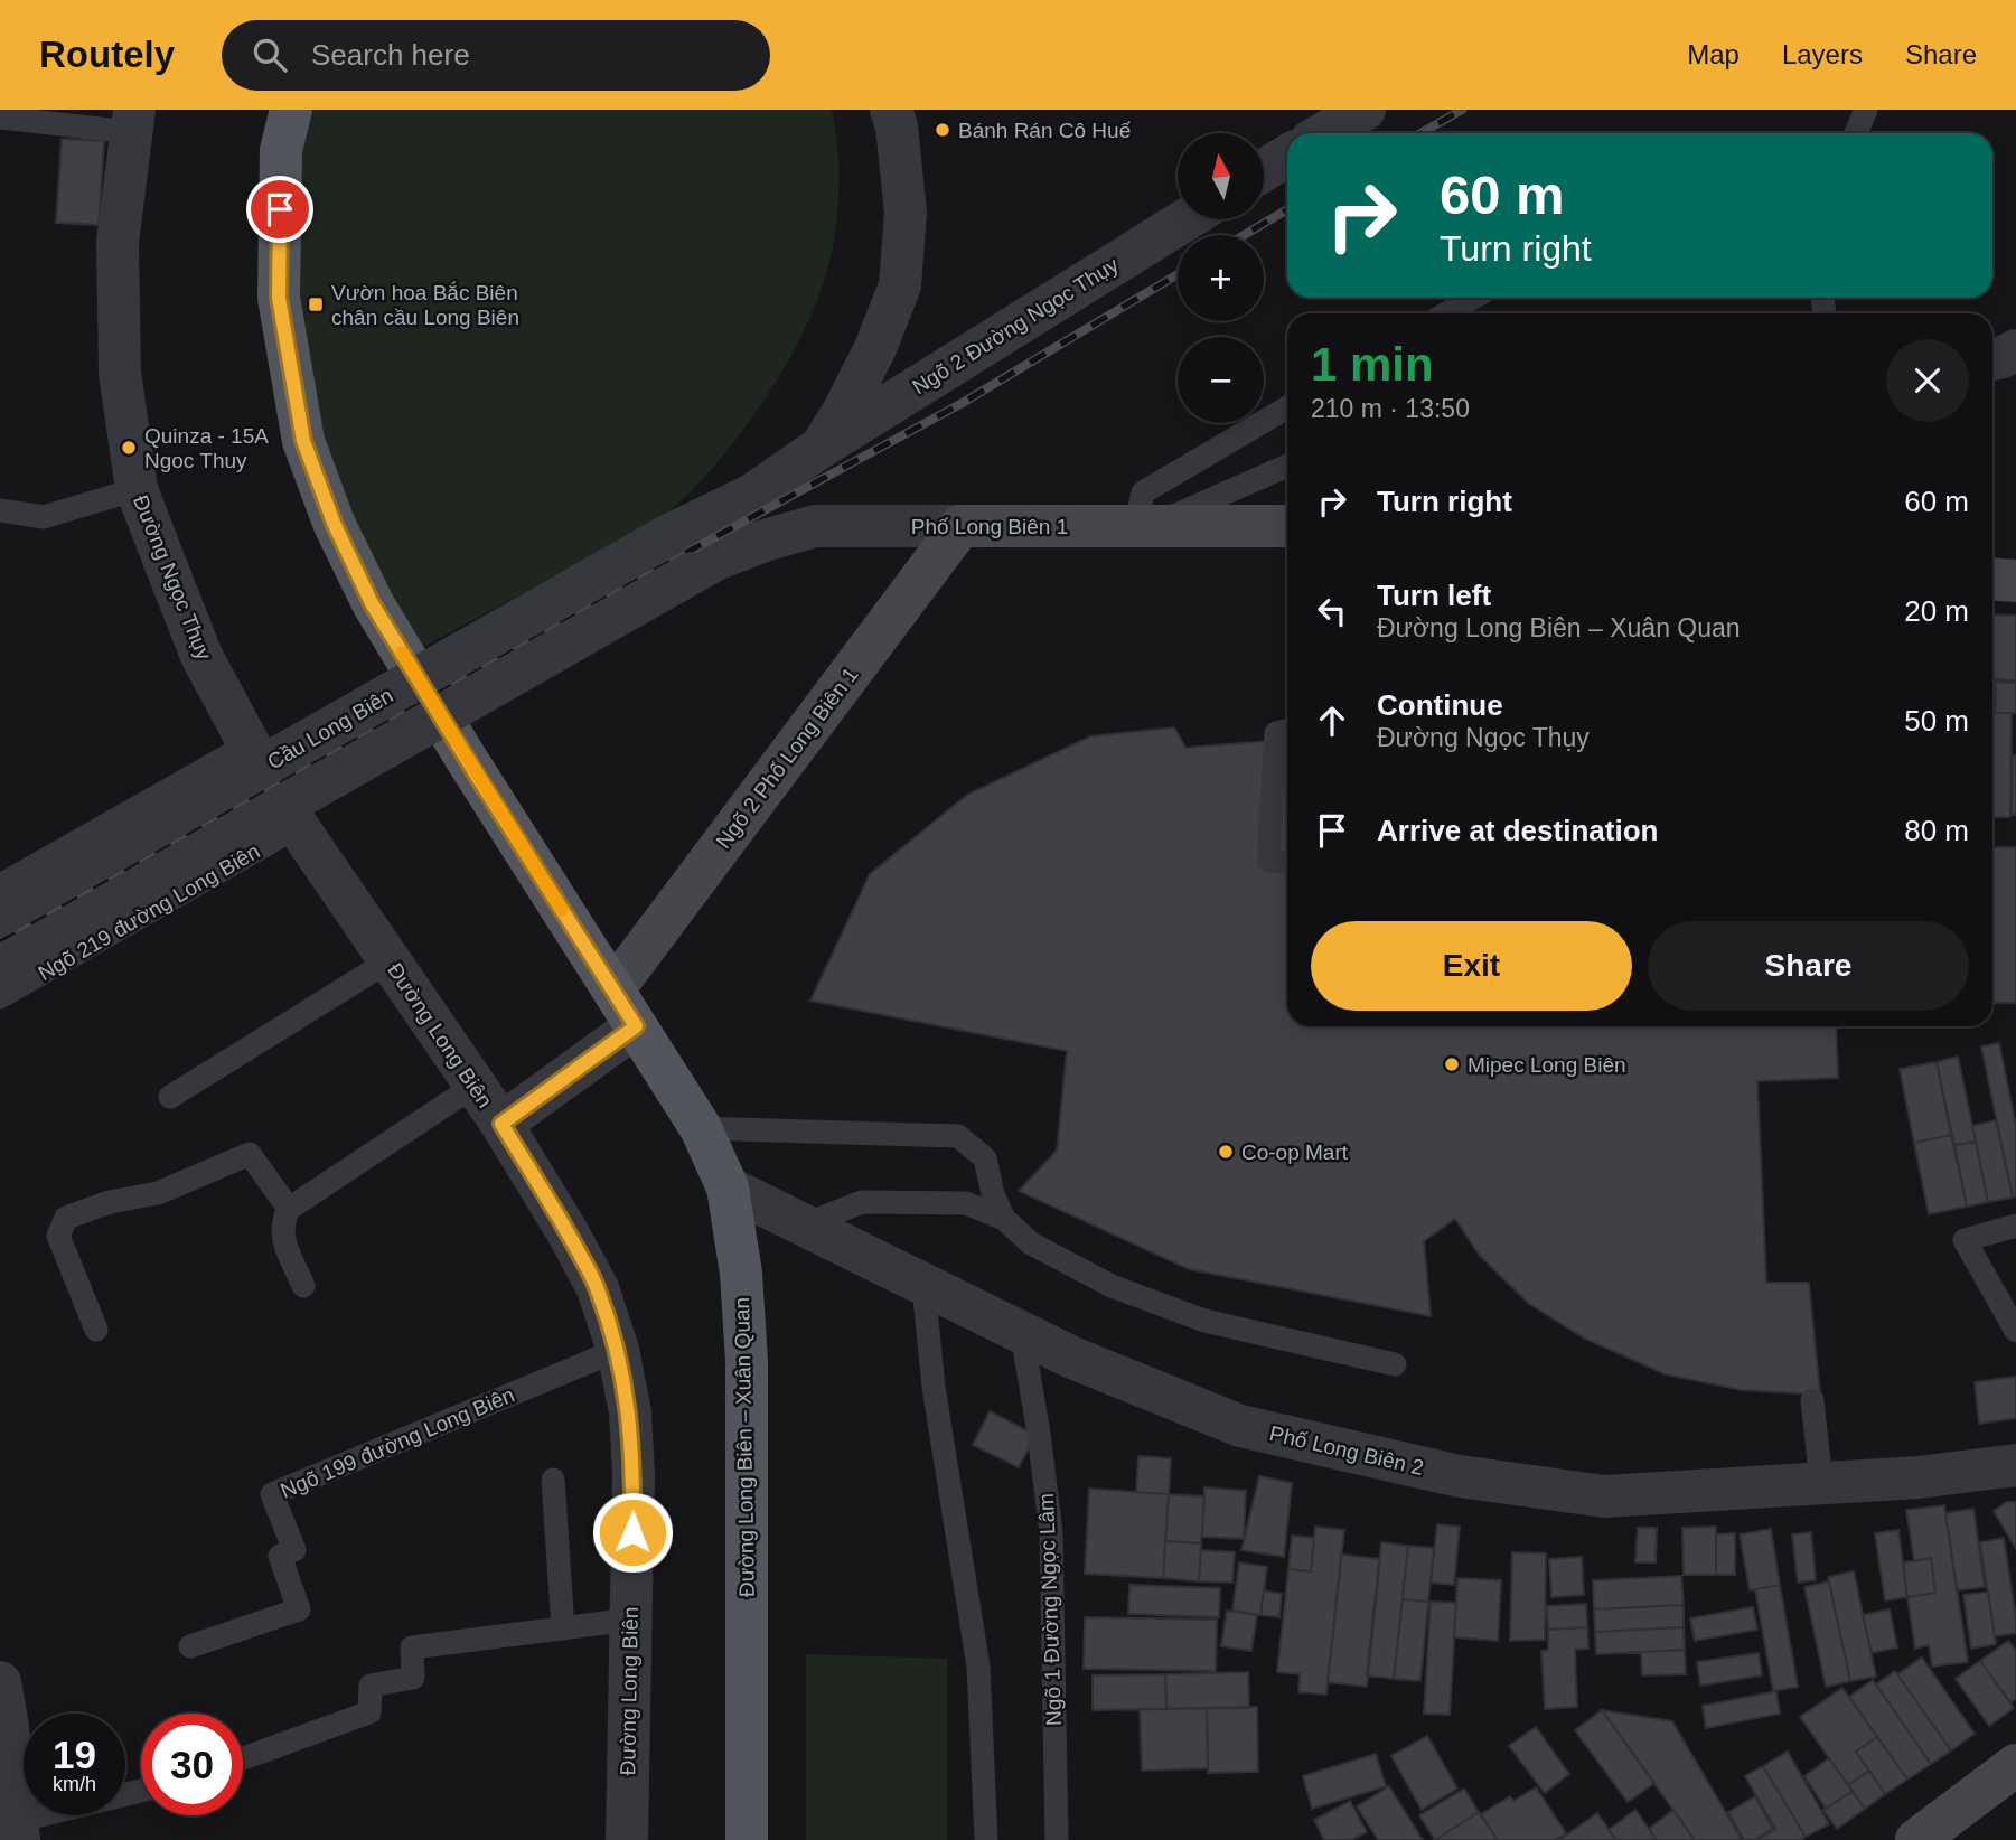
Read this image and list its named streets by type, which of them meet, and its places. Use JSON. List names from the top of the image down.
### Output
{
  "streets": {
    "main road": ["Phố Long Biên 1", "Ngõ 2 Phố Long Biên 1", "Đường Long Biên – Xuân Quan"],
    "street": [
      "Ngõ 2 Đường Ngọc Thụy",
      "Đường Ngọc Thụy",
      "Cầu Long Biên",
      "Đường Long Biên",
      "Phố Long Biên 2"
    ],
    "lane": ["Ngõ 219 đường Long Biên", "Ngõ 199 đường Long Biên", "Ngõ 1 Đường Ngọc Lâm"]
  },
  "crossings": [
    ["Ngõ 2 Đường Ngọc Thụy", "Cầu Long Biên"],
    ["Phố Long Biên 1", "Cầu Long Biên"],
    ["Phố Long Biên 1", "Ngõ 2 Phố Long Biên 1"],
    ["Đường Ngọc Thụy", "Ngõ 219 đường Long Biên"],
    ["Đường Ngọc Thụy", "Đường Long Biên"],
    ["Ngõ 2 Phố Long Biên 1", "Đường Long Biên – Xuân Quan"],
    ["Ngõ 219 đường Long Biên", "Đường Long Biên"],
    ["Đường Long Biên", "Ngõ 199 đường Long Biên"],
    ["Đường Long Biên – Xuân Quan", "Phố Long Biên 2"],
    ["Phố Long Biên 2", "Ngõ 1 Đường Ngọc Lâm"]
  ],
  "places": {
    "other": [
      "Bánh Rán Cô Huế",
      "Quinza - 15A Ngoc Thuy",
      "Mipec Long Biên",
      "Co-op Mart"
    ],
    "transit": ["Vườn hoa Bắc Biên chân cầu Long Biên"]
  },
  "north": "top",
  "page": {
    "header": "Routely",
    "search": "Search here",
    "nav": ["Map", "Layers", "Share"],
    "map_buttons": ["+", "−"],
    "turn": ["60 m", "Turn right"],
    "heading": ["1 min", "210 m · 13:50"],
    "list": [
      {
        "name": "Turn right",
        "value": "60 m"
      },
      {
        "name": "Turn left",
        "note": "Đường Long Biên – Xuân Quan",
        "value": "20 m"
      },
      {
        "name": "Continue",
        "note": "Đường Ngọc Thụy",
        "value": "50 m"
      },
      {
        "name": "Arrive at destination",
        "value": "80 m"
      }
    ],
    "buttons": ["Exit", "Share"],
    "speed": "19 km/h",
    "limit": "30"
  }
}
